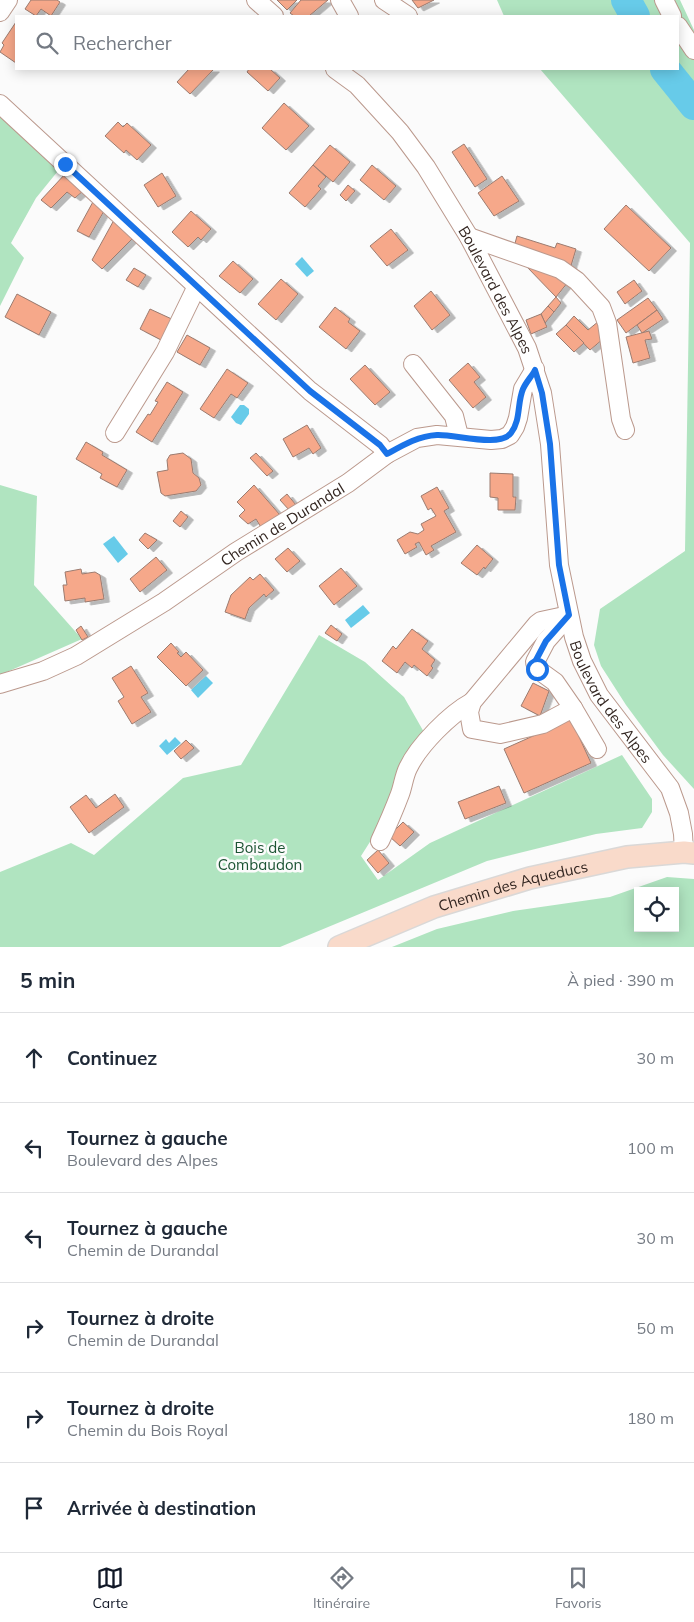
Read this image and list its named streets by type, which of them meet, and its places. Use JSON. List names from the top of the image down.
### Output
{
  "streets": {
    "main road": ["Chemin des Aqueducs"],
    "street": ["Boulevard des Alpes", "Chemin de Durandal"]
  },
  "crossings": [
    ["Boulevard des Alpes", "Chemin de Durandal"],
    ["Boulevard des Alpes", "Chemin des Aqueducs"]
  ],
  "parks": ["Bois de Combaudon"],
  "page": {
    "search": "Rechercher",
    "heading": ["5 min", "À pied · 390 m"],
    "list": [
      ["Continuez", "30 m"],
      ["Tournez à gauche", "Boulevard des Alpes", "100 m"],
      ["Tournez à gauche", "Chemin de Durandal", "30 m"],
      ["Tournez à droite", "Chemin de Durandal", "50 m"],
      ["Tournez à droite", "Chemin du Bois Royal", "180 m"],
      "Arrivée à destination"
    ],
    "nav": ["Carte", "Itinéraire", "Favoris"]
  }
}
